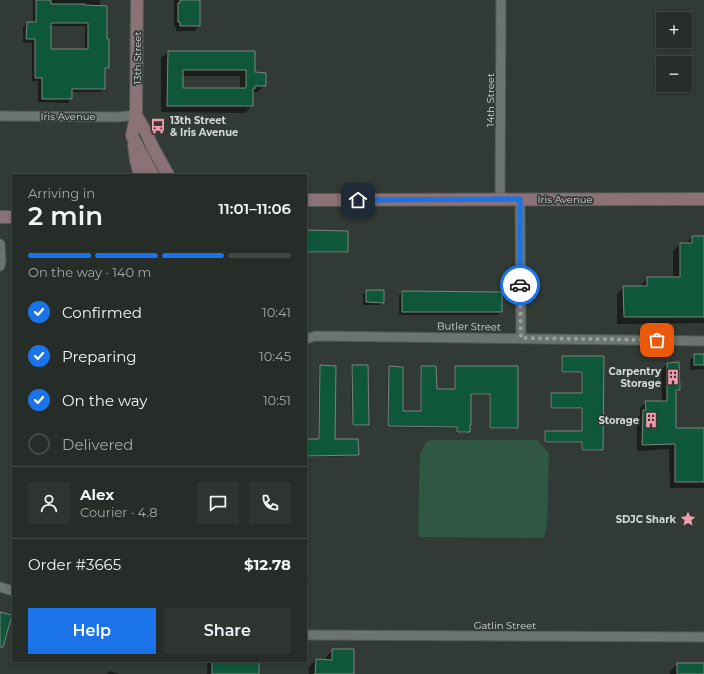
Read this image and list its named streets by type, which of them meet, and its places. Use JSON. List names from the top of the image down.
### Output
{
  "streets": {
    "street": [
      "13th Street",
      "14th Street",
      "Iris Avenue",
      "Butler Street",
      "Gatlin Street"
    ]
  },
  "crossings": [
    ["13th Street", "Iris Avenue"],
    ["14th Street", "Iris Avenue"]
  ],
  "places": {
    "bus stop": ["13th Street & Iris Avenue"],
    "building": ["Carpentry Storage", "Storage"],
    "place": ["SDJC Shark"]
  },
  "page": {
    "map_buttons": ["+", "−"],
    "heading": ["2 min", "Arriving in", "11:01–11:06"],
    "panel": [
      "Alex",
      "Courier · 4.8",
      "Order #3665",
      "$12.78"
    ],
    "bar": "On the way · 140 m",
    "list": [
      ["Confirmed", "10:41"],
      ["Preparing", "10:45"],
      ["On the way", "10:51"],
      "Delivered"
    ],
    "buttons": ["Help", "Share"]
  }
}
